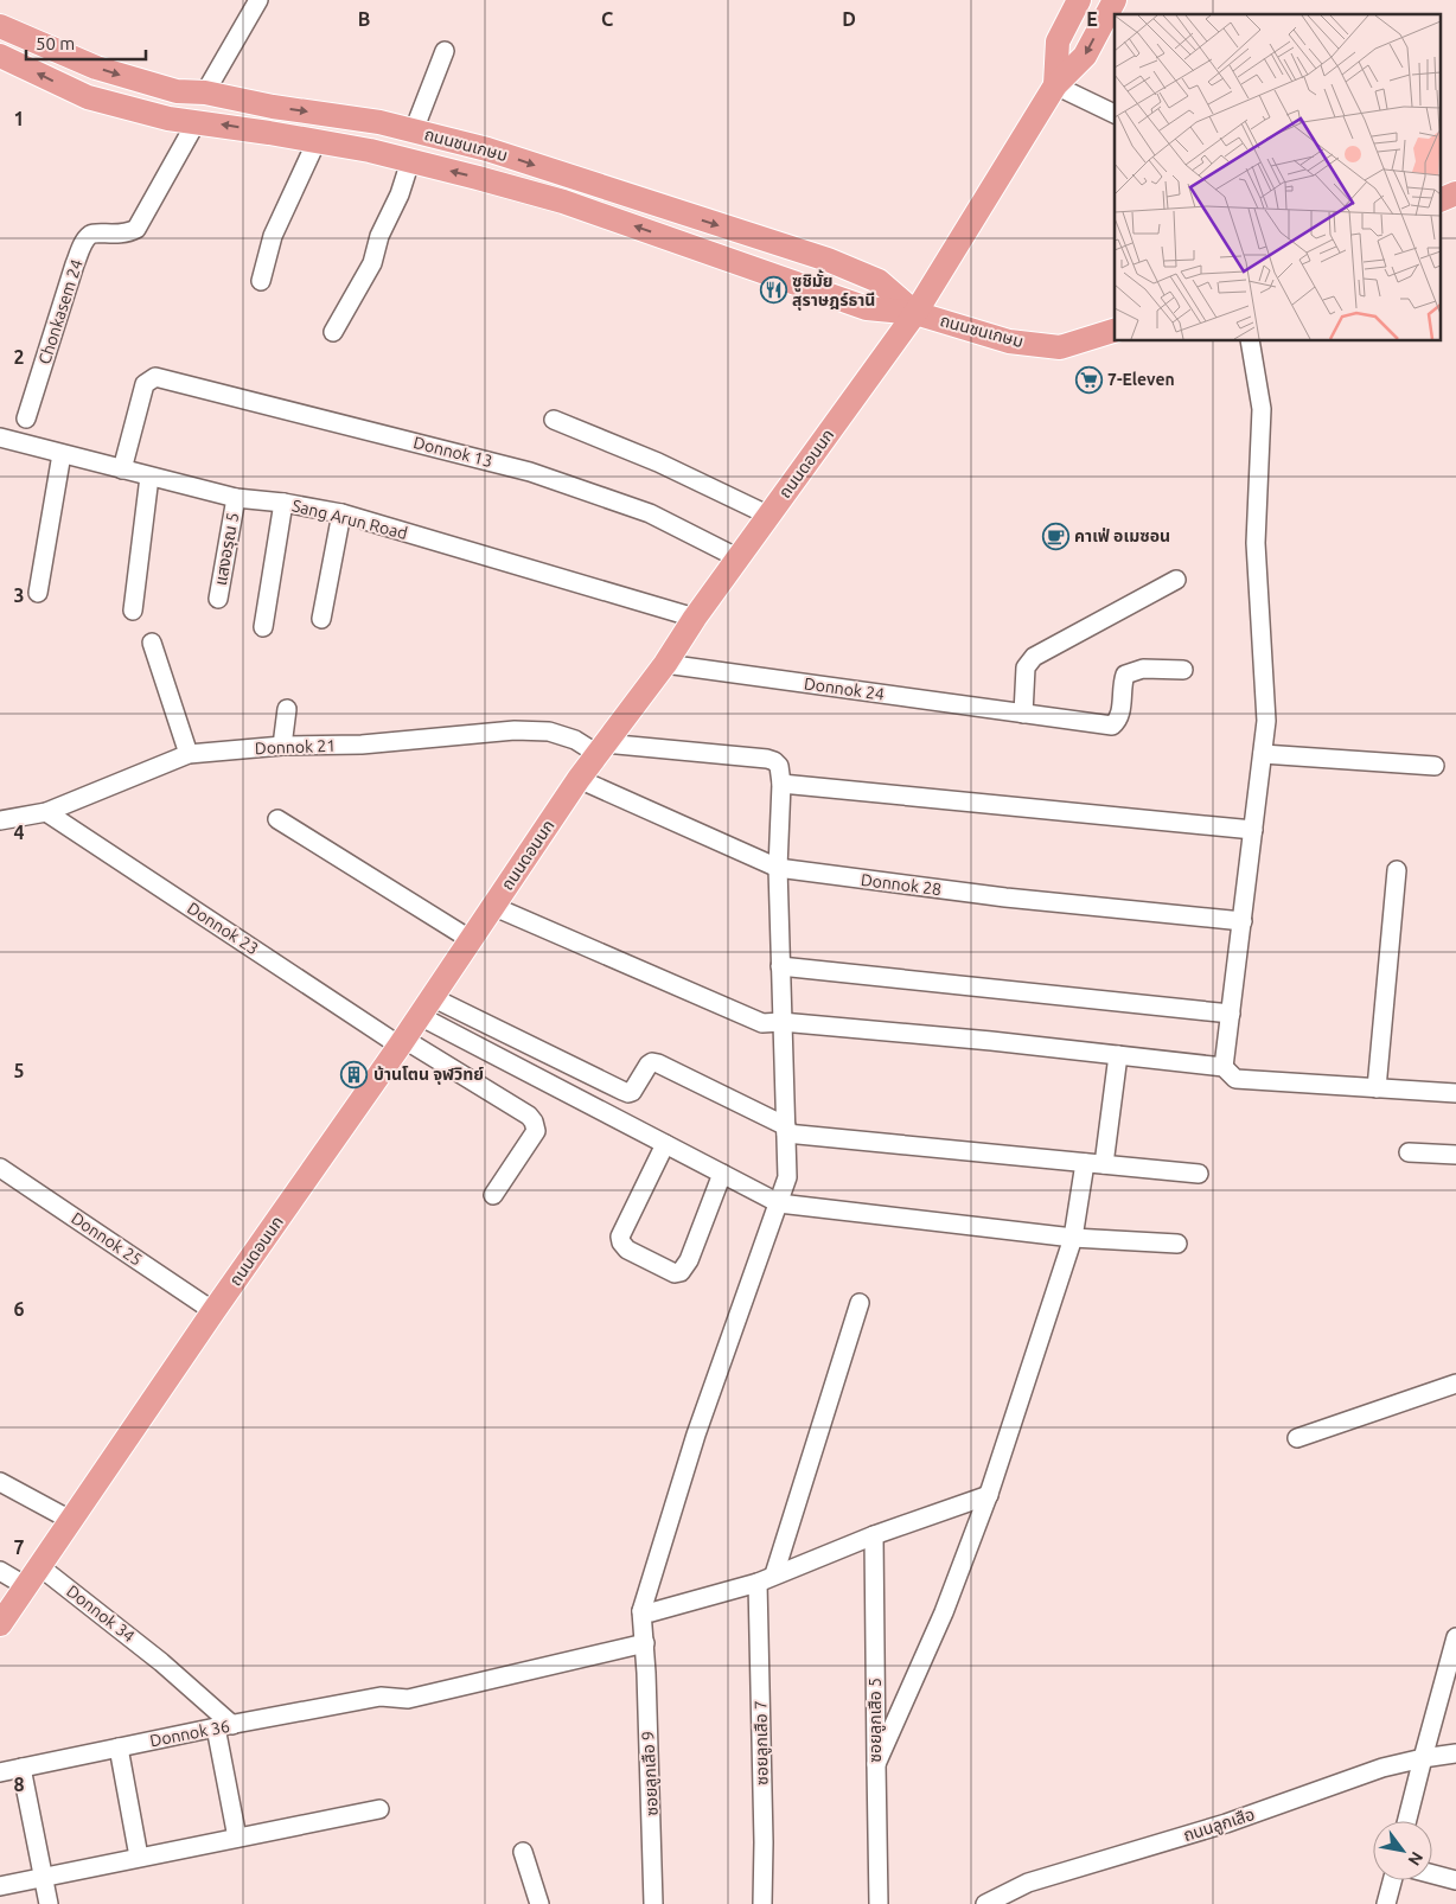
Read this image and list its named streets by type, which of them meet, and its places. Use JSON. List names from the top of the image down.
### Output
{
  "streets": {
    "main road": ["ถนนชนเกษม", "ถนนดอนนก"],
    "street": [
      "Chonkasem 24",
      "Donnok 13",
      "Sang Arun Road",
      "แสงอรุณ 5",
      "Donnok 24",
      "Donnok 21",
      "Donnok 28",
      "Donnok 23",
      "Donnok 25",
      "Donnok 34",
      "ซอยลูกเสือ 5",
      "Donnok 36",
      "ซอยลูกเสือ 7",
      "ซอยลูกเสือ 9",
      "ถนนลูกเสือ"
    ]
  },
  "crossings": [
    ["ถนนชนเกษม", "Chonkasem 24"],
    ["ถนนชนเกษม", "ถนนดอนนก"],
    ["Donnok 13", "ถนนดอนนก"],
    ["Donnok 13", "Sang Arun Road"],
    ["ถนนดอนนก", "Sang Arun Road"],
    ["ถนนดอนนก", "Donnok 24"],
    ["ถนนดอนนก", "Donnok 21"],
    ["ถนนดอนนก", "Donnok 28"],
    ["ถนนดอนนก", "Donnok 23"],
    ["ถนนดอนนก", "Donnok 25"],
    ["ถนนดอนนก", "Donnok 34"],
    ["Sang Arun Road", "แสงอรุณ 5"],
    ["Donnok 21", "Donnok 23"],
    ["Donnok 34", "Donnok 36"],
    ["Donnok 36", "ซอยลูกเสือ 9"]
  ],
  "places": {
    "restaurant": ["ซูชิมั้ย สุราษฎร์ธานี"],
    "supermarket": ["7-Eleven"],
    "cafe": ["คาเฟ่ อเมซอน"],
    "building": ["บ้านโตน จุฬวิทย์"]
  },
  "scale_bar": "50 m",
  "north": "bottom right",
  "grid": {
    "columns": [
      "B",
      "C",
      "D",
      "E"
    ],
    "rows": [
      "1",
      "2",
      "3",
      "4",
      "5",
      "6",
      "7",
      "8"
    ]
  }
}
